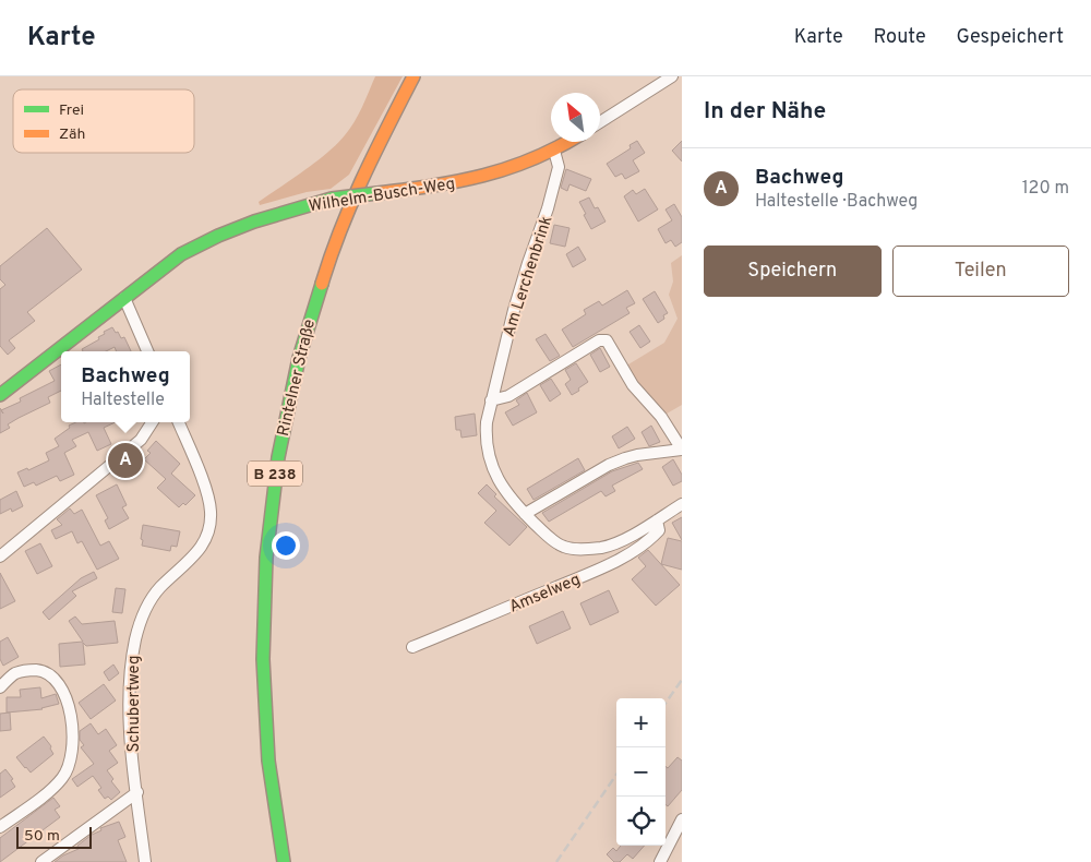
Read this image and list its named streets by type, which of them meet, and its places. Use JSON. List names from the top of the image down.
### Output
{
  "streets": {
    "main road": ["Wilhelm-Busch-Weg", "Rintelner Straße", "B 238"],
    "street": ["Am Lerchenbrink", "Amselweg", "Schubertweg"]
  },
  "crossings": [
    ["Wilhelm-Busch-Weg", "Am Lerchenbrink"],
    ["Am Lerchenbrink", "Amselweg"]
  ],
  "legend": ["Frei", "Zäh"],
  "scale_bar": "50 m",
  "north": "top left",
  "page": {
    "header": "Karte",
    "nav": ["Karte", "Route", "Gespeichert"],
    "heading": "In der Nähe",
    "list": [
      {
        "mark": "A",
        "name": "Bachweg",
        "note": "Haltestelle · Bachweg",
        "value": "120 m"
      }
    ],
    "buttons": ["Speichern", "Teilen"],
    "popup": ["Bachweg", "Haltestelle"],
    "pins": "A",
    "map_buttons": ["+", "−"],
    "scale": "50 m"
  }
}
